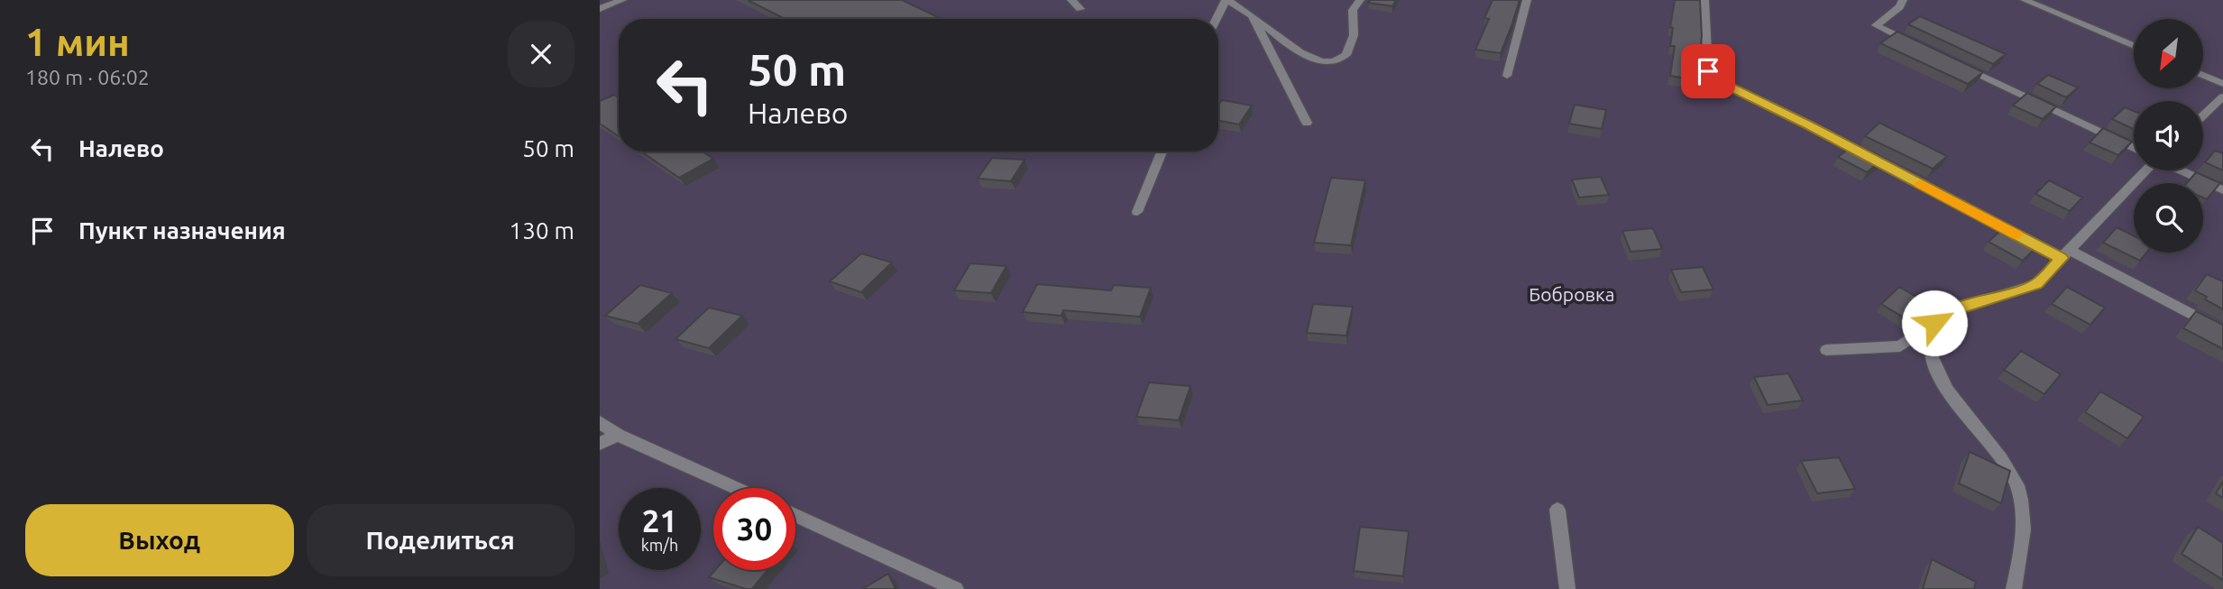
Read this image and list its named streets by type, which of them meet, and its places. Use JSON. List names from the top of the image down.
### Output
{
  "parks": ["Бобровка"],
  "north": "bottom left",
  "page": {
    "heading": ["1 мин", "180 m · 06:02"],
    "turn": ["50 m", "Налево"],
    "list": [
      {
        "name": "Налево",
        "value": "50 m"
      },
      {
        "name": "Пункт назначения",
        "value": "130 m"
      }
    ],
    "speed": "21 km/h",
    "limit": "30",
    "buttons": ["Выход", "Поделиться"]
  }
}
